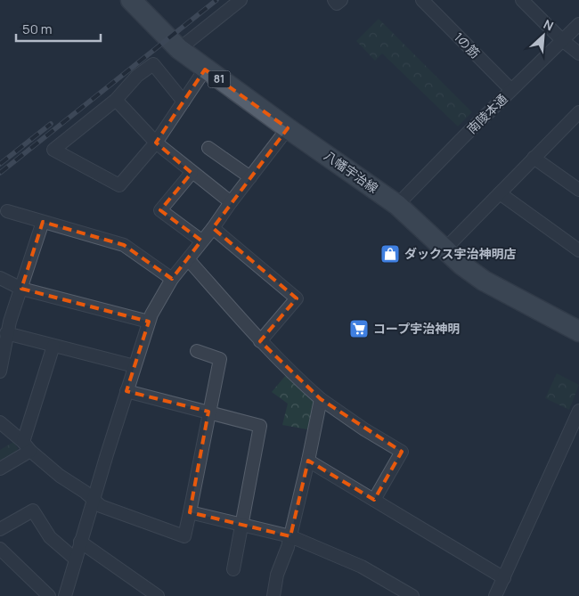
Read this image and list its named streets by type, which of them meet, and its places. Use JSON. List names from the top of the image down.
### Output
{
  "streets": {
    "main road": ["81", "八幡宇治線"],
    "street": ["1の筋", "南陵本通"]
  },
  "crossings": [
    ["1の筋", "南陵本通"],
    ["南陵本通", "八幡宇治線"]
  ],
  "places": {
    "shop": ["ダックス宇治神明店"],
    "supermarket": ["コープ宇治神明"]
  },
  "scale_bar": "50 m",
  "north": "top right"
}
